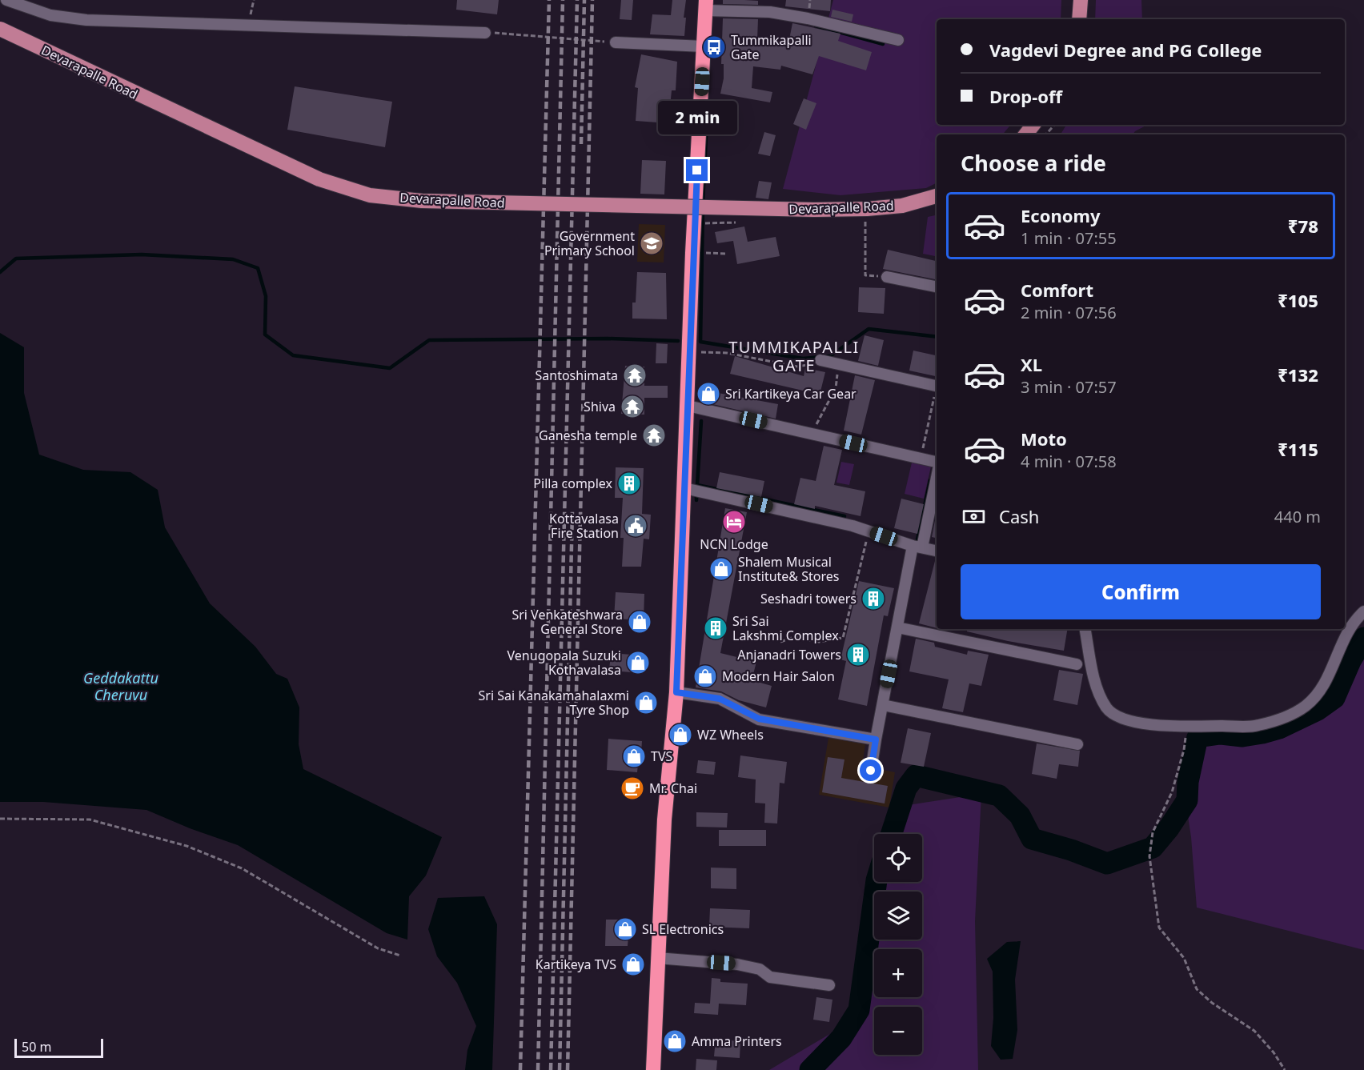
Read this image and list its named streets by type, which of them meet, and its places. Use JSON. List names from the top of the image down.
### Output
{
  "streets": {
    "main road": ["Devarapalle Road"]
  },
  "districts": ["TUMMIKAPALLI GATE"],
  "water": ["Geddakattu Cheruvu"],
  "places": {
    "bus stop": ["Tummikapalli Gate"],
    "school or university": ["Government Primary School"],
    "temple": ["Santoshimata", "Shiva", "Ganesha temple"],
    "shop": [
      "Sri Kartikeya Car Gear",
      "Shalem Musical Institute& Stores",
      "Sri Venkateshwara General Store",
      "Venugopala Suzuki Kothavalasa",
      "Modern Hair Salon",
      "Sri Sai Kanakamahalaxmi Tyre Shop",
      "WZ Wheels",
      "TVS",
      "SL Electronics",
      "Kartikeya TVS",
      "Amma Printers"
    ],
    "building": [
      "Pilla complex",
      "Seshadri towers",
      "Sri Sai Lakshmi Complex",
      "Anjanadri Towers"
    ],
    "hotel": ["NCN Lodge"],
    "public building": ["Kottavalasa Fire Station"],
    "cafe": ["Mr. Chai"]
  },
  "scale_bar": "50 m",
  "page": {
    "banner": ["Vagdevi Degree and PG College", "Drop-off"],
    "bubble": "2 min",
    "heading": "Choose a ride",
    "list": [
      {
        "name": "Economy",
        "note": "1 min · 07:55",
        "value": "₹78"
      },
      {
        "name": "Comfort",
        "note": "2 min · 07:56",
        "value": "₹105"
      },
      {
        "name": "XL",
        "note": "3 min · 07:57",
        "value": "₹132"
      },
      {
        "name": "Moto",
        "note": "4 min · 07:58",
        "value": "₹115"
      }
    ],
    "pay": ["Cash", "440 m"],
    "buttons": "Confirm",
    "map_buttons": ["+", "−"],
    "scale": "50 m"
  }
}
